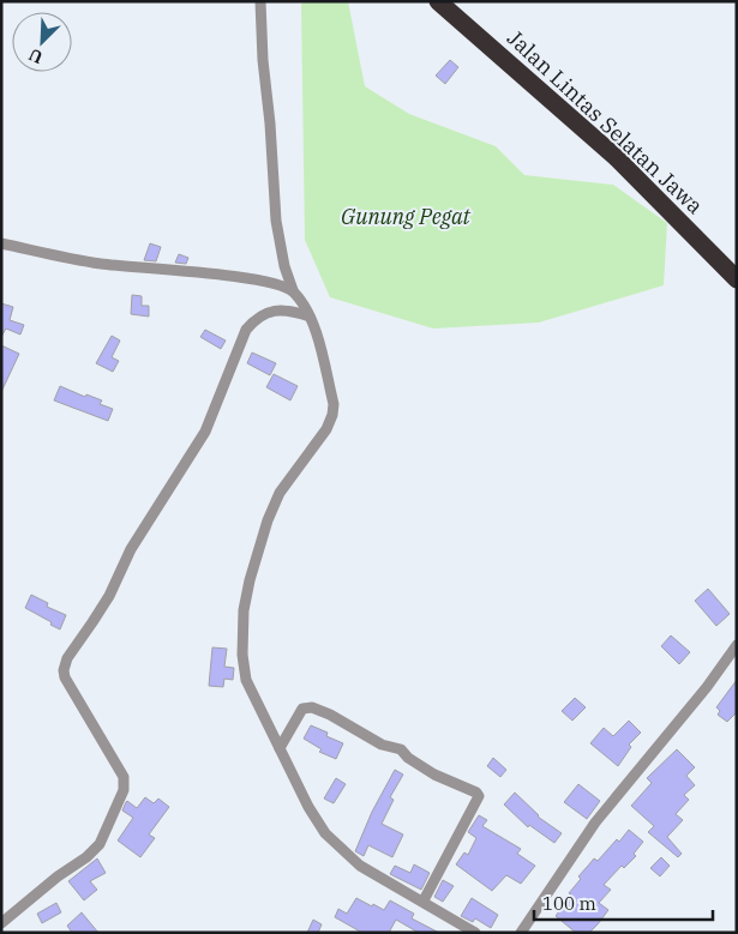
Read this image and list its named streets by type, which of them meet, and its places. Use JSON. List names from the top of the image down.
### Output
{
  "streets": {
    "highway": ["Jalan Lintas Selatan Jawa"]
  },
  "parks": ["Gunung Pegat"],
  "scale_bar": "100 m",
  "north": "bottom left"
}
